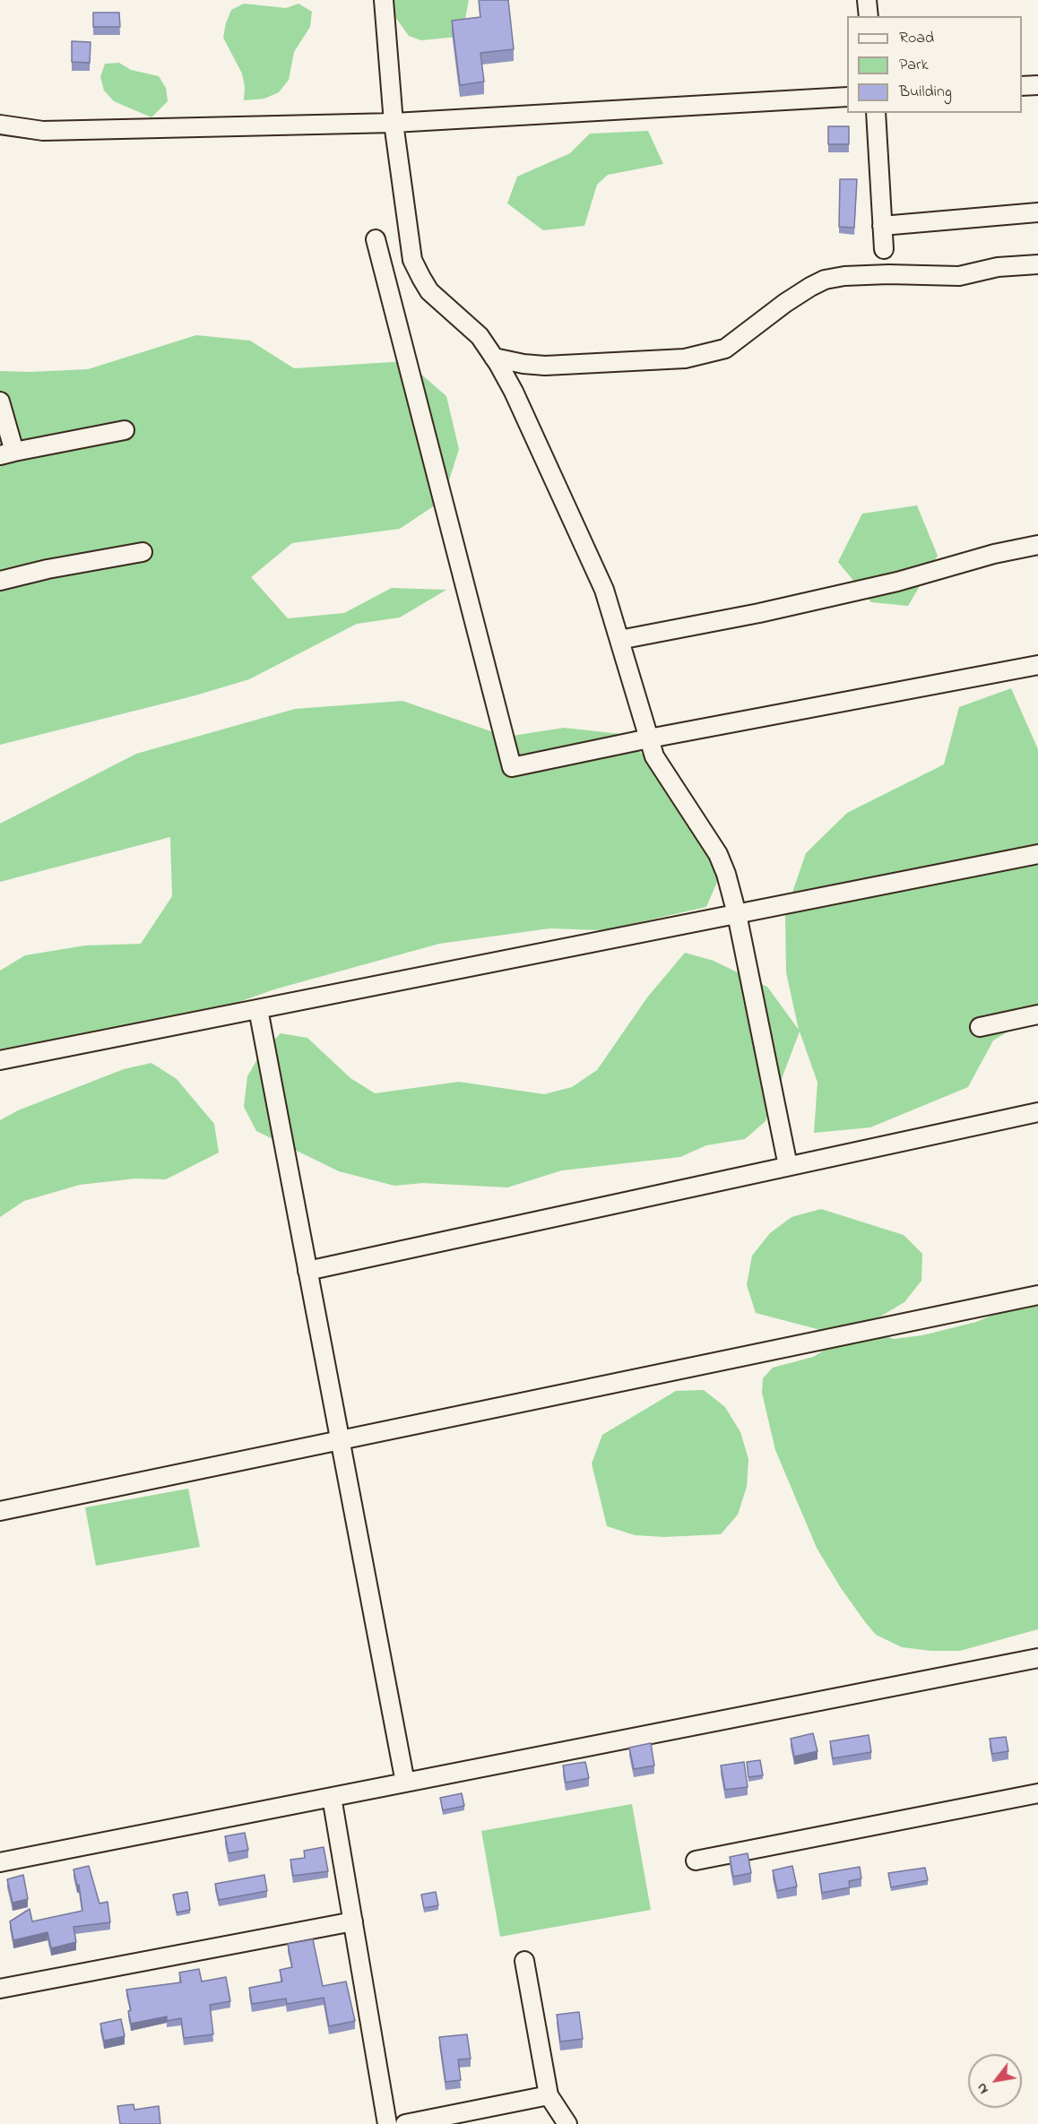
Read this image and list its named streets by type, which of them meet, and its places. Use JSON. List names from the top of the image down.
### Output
{
  "legend": ["Road", "Park", "Building"],
  "north": "bottom left"
}
